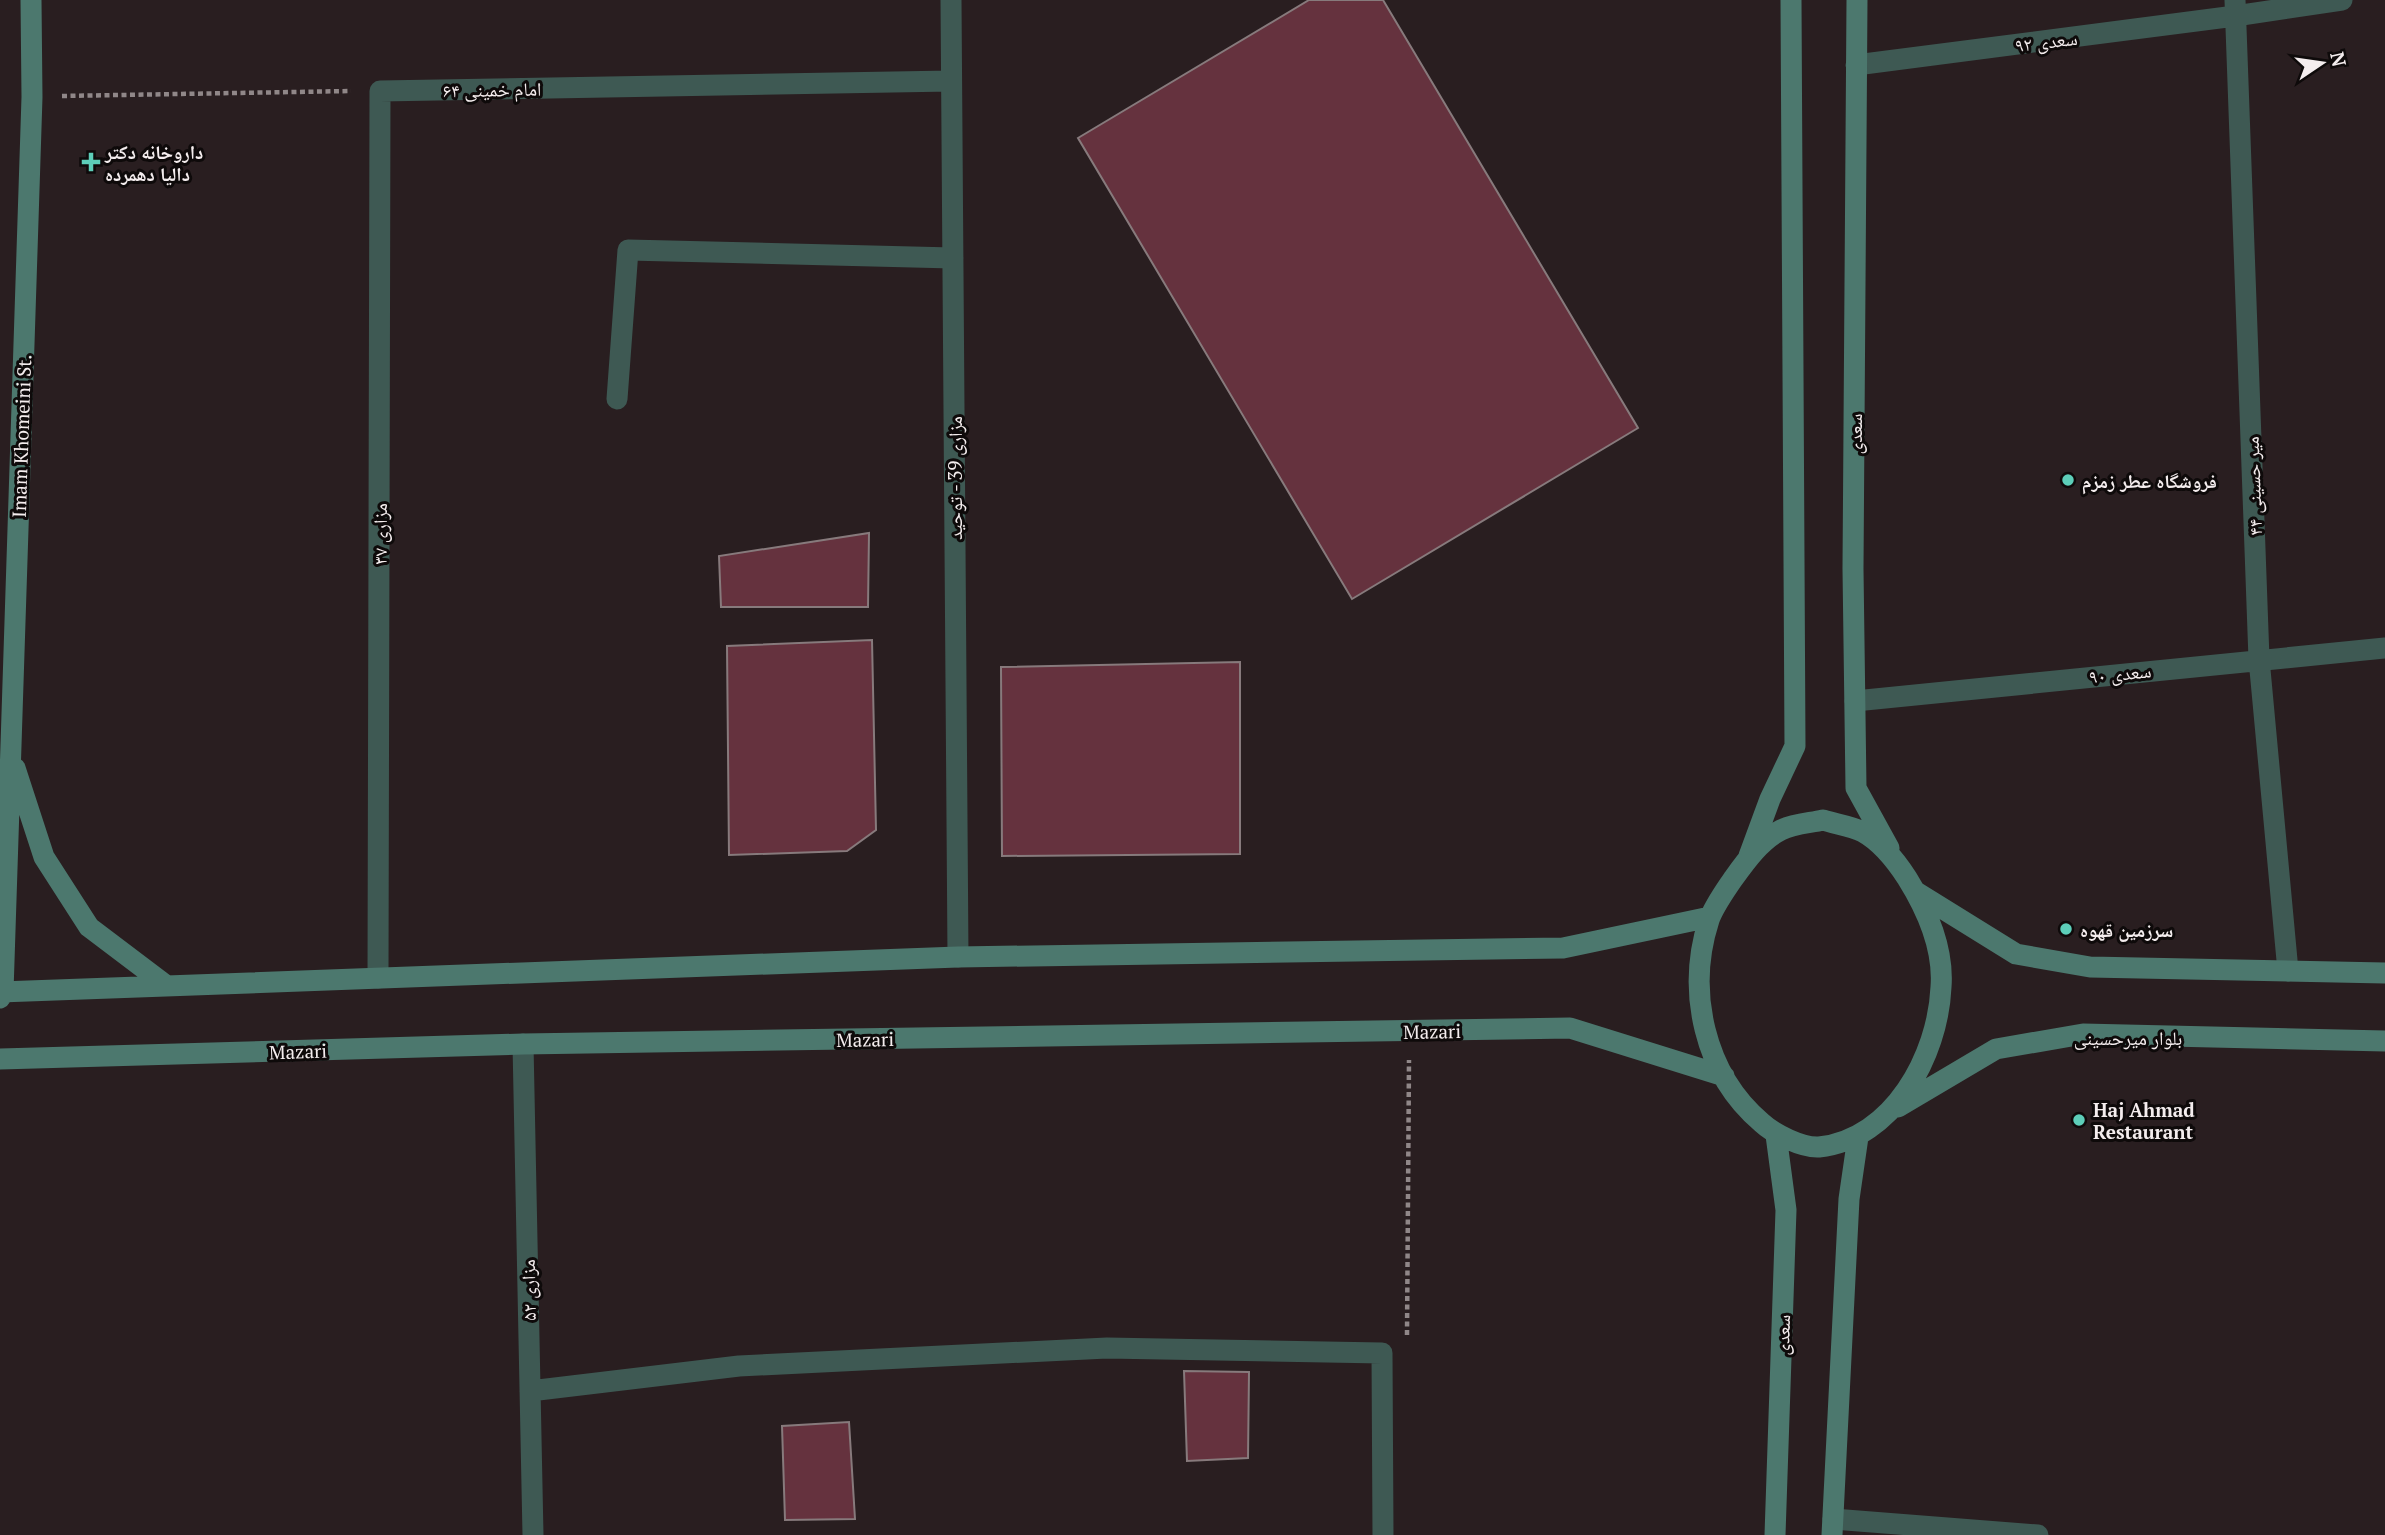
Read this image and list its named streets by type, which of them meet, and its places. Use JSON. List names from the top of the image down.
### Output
{
  "streets": {
    "main road": [
      "سعدی",
      "Imam Khomeini St.",
      "Mazari",
      "بلوار میرحسینی"
    ],
    "street": [
      "سعدی ۹۲",
      "امام خمینی ۶۴",
      "مزاری 39 - توحید",
      "میر حسینی ۴۴",
      "مزاری ۳۷",
      "سعدی ۹۰",
      "مزاری ۵۲"
    ]
  },
  "crossings": [
    ["سعدی ۹۲", "سعدی"],
    ["سعدی ۹۲", "میر حسینی ۴۴"],
    ["امام خمینی ۶۴", "مزاری 39 - توحید"],
    ["امام خمینی ۶۴", "مزاری ۳۷"],
    ["سعدی", "سعدی ۹۰"],
    ["میر حسینی ۴۴", "سعدی ۹۰"],
    ["Mazari", "مزاری ۵۲"]
  ],
  "places": {
    "health": ["داروخانه دکتر دالیا دهمرده"],
    "other": ["فروشگاه عطر زمزم", "سرزمین قهوه", "Haj Ahmad Restaurant"]
  },
  "north": "right"
}
